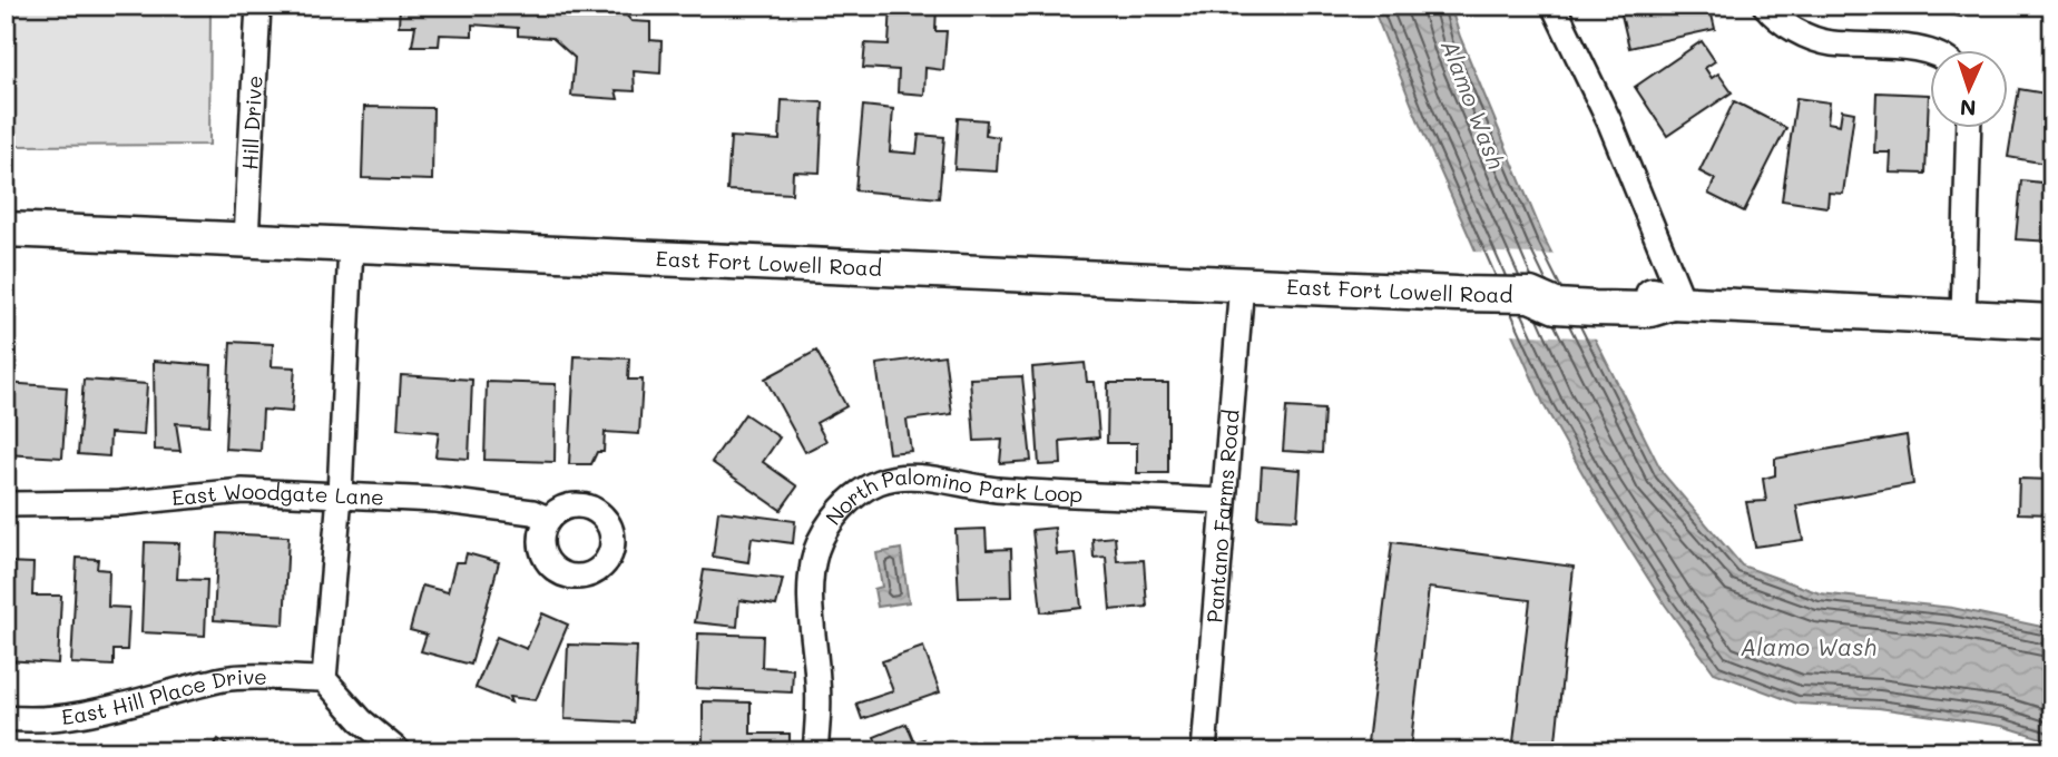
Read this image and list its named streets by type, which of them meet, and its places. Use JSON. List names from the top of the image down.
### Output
{
  "streets": {
    "street": [
      "Hill Drive",
      "East Fort Lowell Road",
      "East Woodgate Lane",
      "North Palomino Park Loop",
      "Pantano Farms Road",
      "East Hill Place Drive"
    ]
  },
  "crossings": [
    ["Hill Drive", "East Fort Lowell Road"],
    ["East Fort Lowell Road", "Pantano Farms Road"],
    ["North Palomino Park Loop", "Pantano Farms Road"]
  ],
  "water": ["Alamo Wash"],
  "north": "bottom"
}
